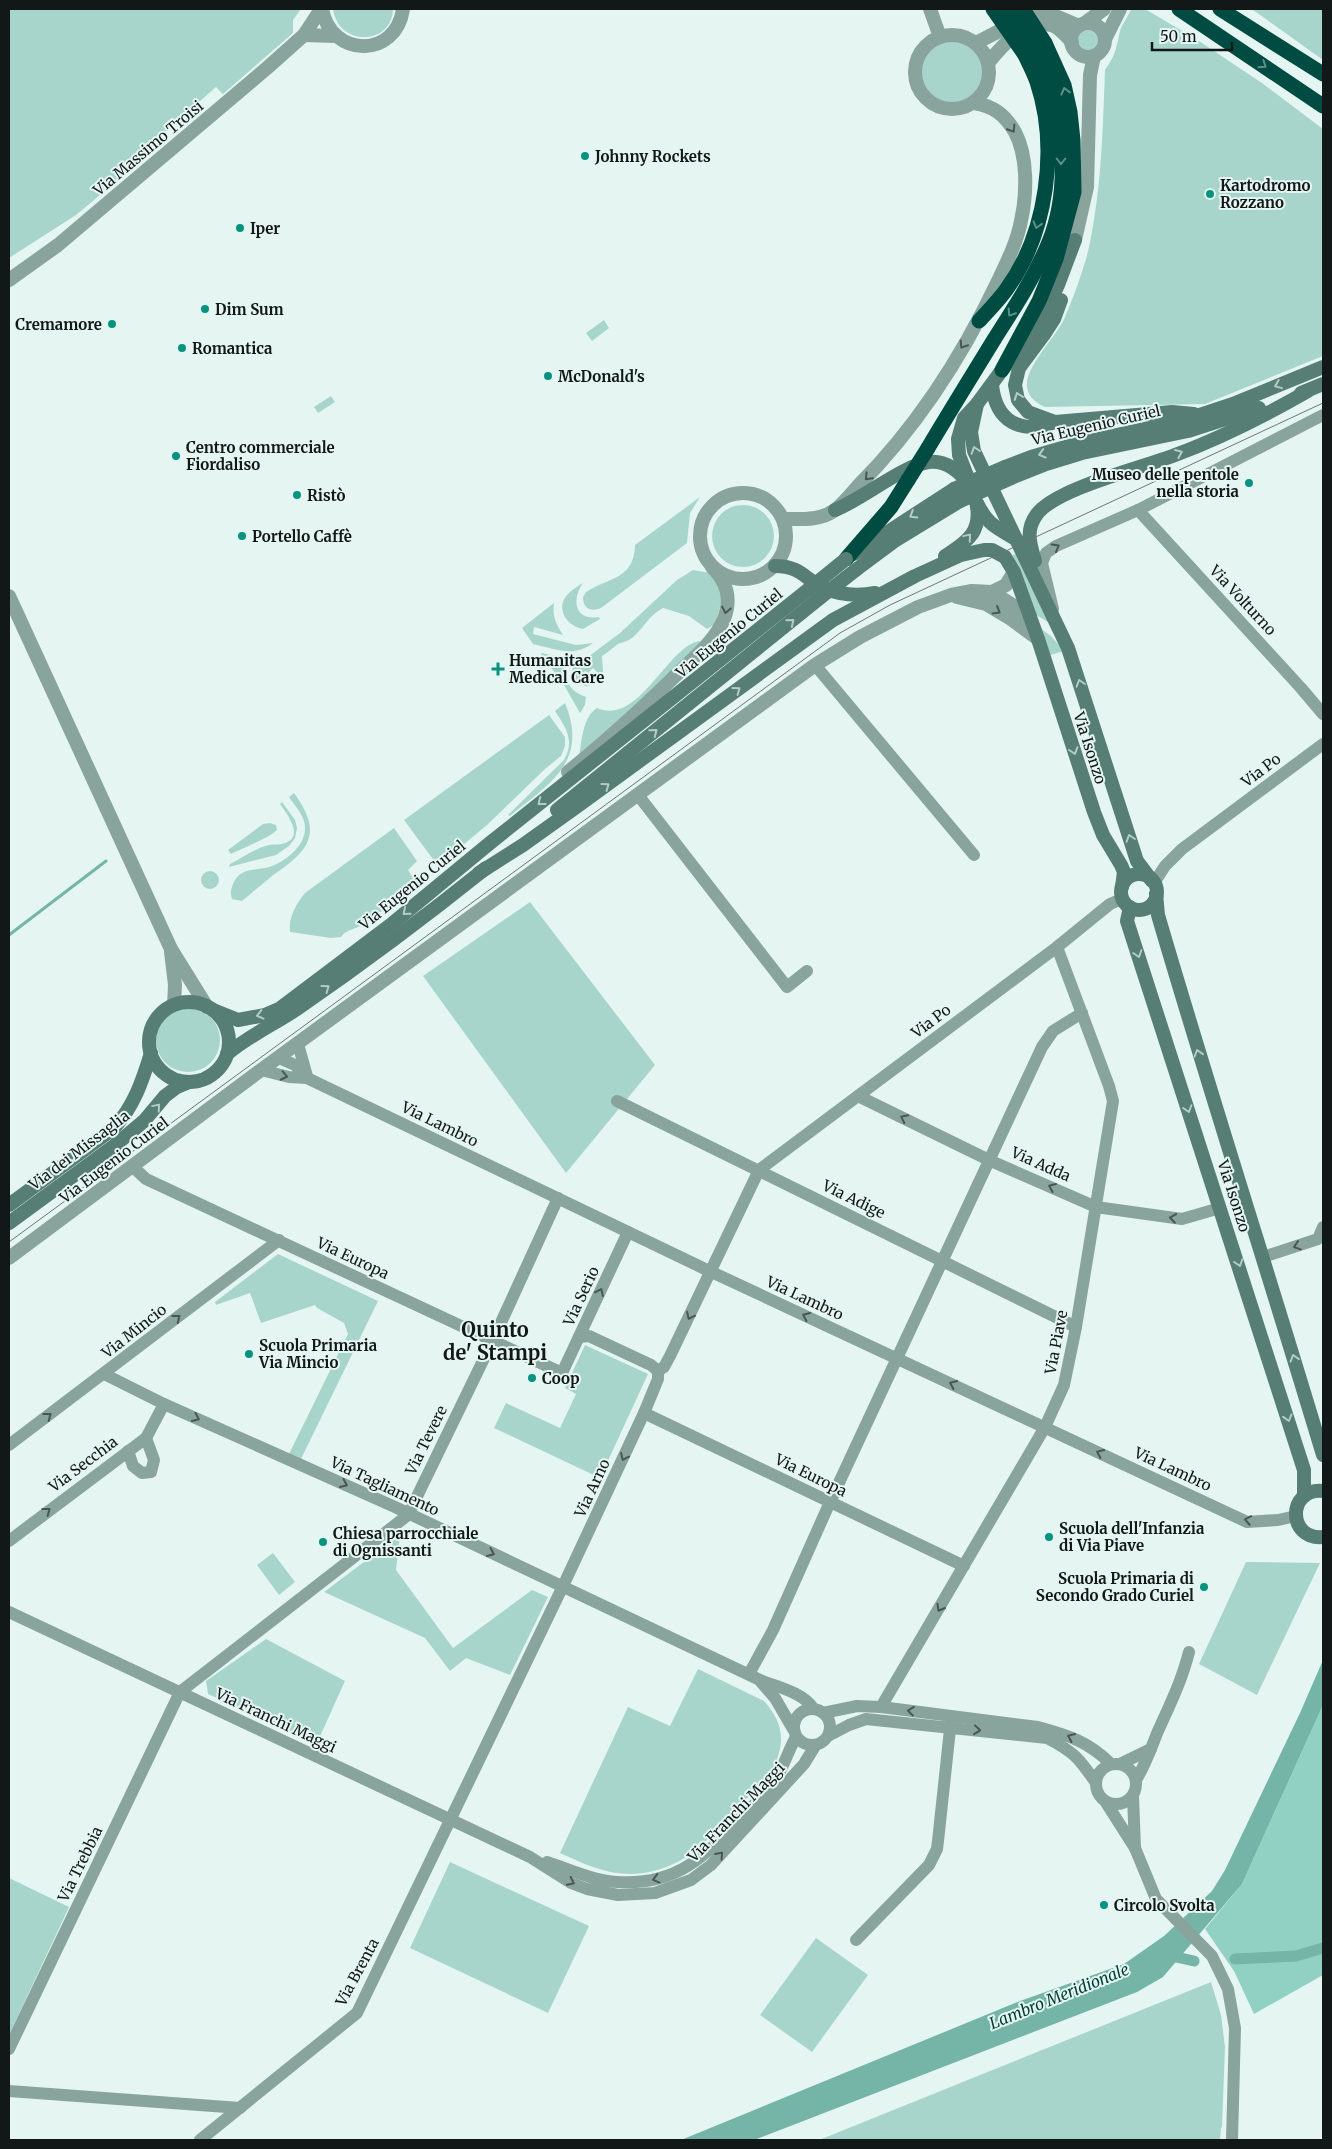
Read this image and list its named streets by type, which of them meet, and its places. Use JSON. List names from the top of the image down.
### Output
{
  "streets": {
    "main road": ["Via Eugenio Curiel", "Via Isonzo", "Via dei Missaglia"],
    "street": [
      "Via Massimo Troisi",
      "Via Volturno",
      "Via Po",
      "Via Lambro",
      "Via Adda",
      "Via Adige",
      "Via Europa",
      "Via Serio",
      "Via Mincio",
      "Via Piave",
      "Via Tevere",
      "Via Secchia",
      "Via Tagliamento",
      "Via Arno",
      "Via Franchi Maggi",
      "Via Trebbia",
      "Via Brenta"
    ]
  },
  "crossings": [
    ["Via Eugenio Curiel", "Via dei Missaglia"],
    ["Via Eugenio Curiel", "Via Europa"],
    ["Via Isonzo", "Via Po"],
    ["Via Isonzo", "Via Adda"],
    ["Via Po", "Via Adda"],
    ["Via Po", "Via Adige"],
    ["Via Po", "Via Piave"],
    ["Via Po", "Via Arno"],
    ["Via Lambro", "Via Serio"],
    ["Via Lambro", "Via Piave"],
    ["Via Lambro", "Via Tevere"],
    ["Via Lambro", "Via Arno"],
    ["Via Adda", "Via Piave"],
    ["Via Adige", "Via Piave"],
    ["Via Adige", "Via Arno"],
    ["Via Europa", "Via Serio"],
    ["Via Europa", "Via Mincio"],
    ["Via Europa", "Via Piave"],
    ["Via Europa", "Via Tevere"],
    ["Via Europa", "Via Arno"],
    ["Via Mincio", "Via Tagliamento"],
    ["Via Tevere", "Via Tagliamento"],
    ["Via Tevere", "Via Franchi Maggi"],
    ["Via Tevere", "Via Trebbia"],
    ["Via Secchia", "Via Tagliamento"],
    ["Via Tagliamento", "Via Arno"],
    ["Via Tagliamento", "Via Franchi Maggi"],
    ["Via Arno", "Via Franchi Maggi"],
    ["Via Arno", "Via Brenta"],
    ["Via Franchi Maggi", "Via Trebbia"],
    ["Via Franchi Maggi", "Via Brenta"]
  ],
  "one_way": [
    "Via Lambro",
    "Via Adda",
    "Via Serio",
    "Via Mincio",
    "Via Secchia",
    "Via Tagliamento",
    "Via Arno"
  ],
  "districts": ["Quinto de' Stampi"],
  "water": ["Lambro Meridionale"],
  "places": {
    "other": [
      "Johnny Rockets",
      "Kartodromo Rozzano",
      "Iper",
      "Dim Sum",
      "Cremamore",
      "Romantica",
      "McDonald's",
      "Centro commerciale Fiordaliso",
      "Museo delle pentole nella storia",
      "Ristò",
      "Portello Caffè",
      "Scuola Primaria Via Mincio",
      "Coop",
      "Scuola dell'Infanzia di Via Piave",
      "Chiesa parrocchiale di Ognissanti",
      "Scuola Primaria di Secondo Grado Curiel",
      "Circolo Svolta"
    ],
    "health": ["Humanitas Medical Care"]
  },
  "scale_bar": "50 m"
}
